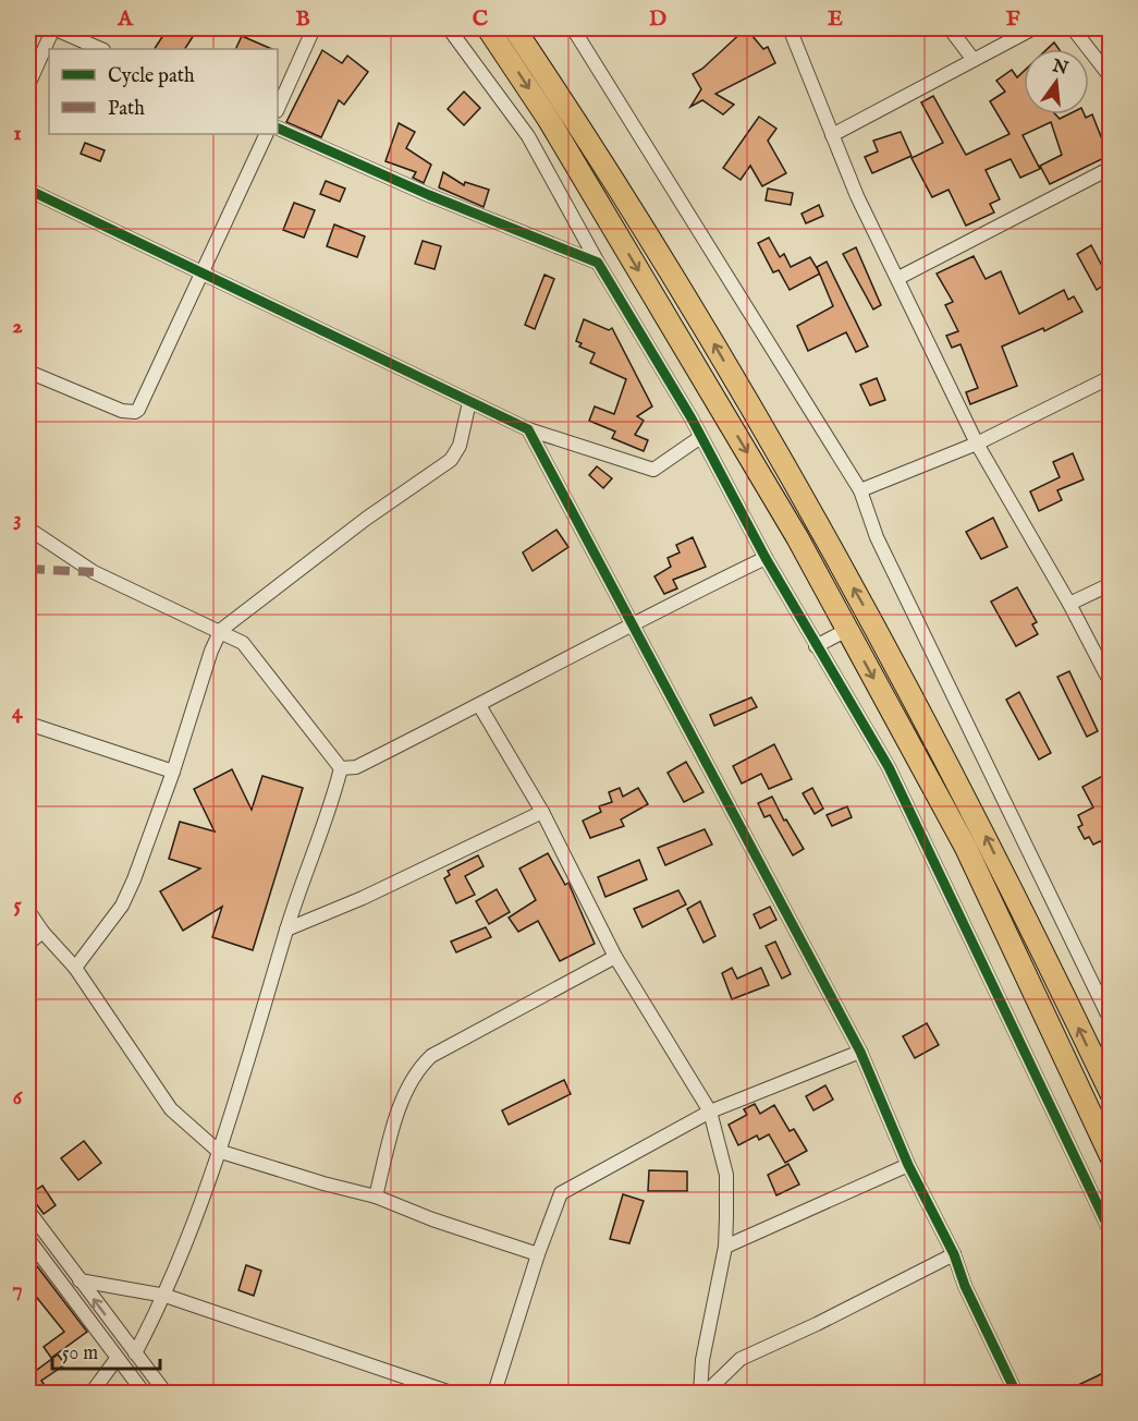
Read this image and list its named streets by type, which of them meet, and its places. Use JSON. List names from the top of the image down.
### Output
{
  "legend": ["Cycle path", "Path"],
  "scale_bar": "50 m",
  "north": "top",
  "grid": {
    "columns": [
      "A",
      "B",
      "C",
      "D",
      "E",
      "F"
    ],
    "rows": [
      "1",
      "2",
      "3",
      "4",
      "5",
      "6",
      "7"
    ]
  }
}
